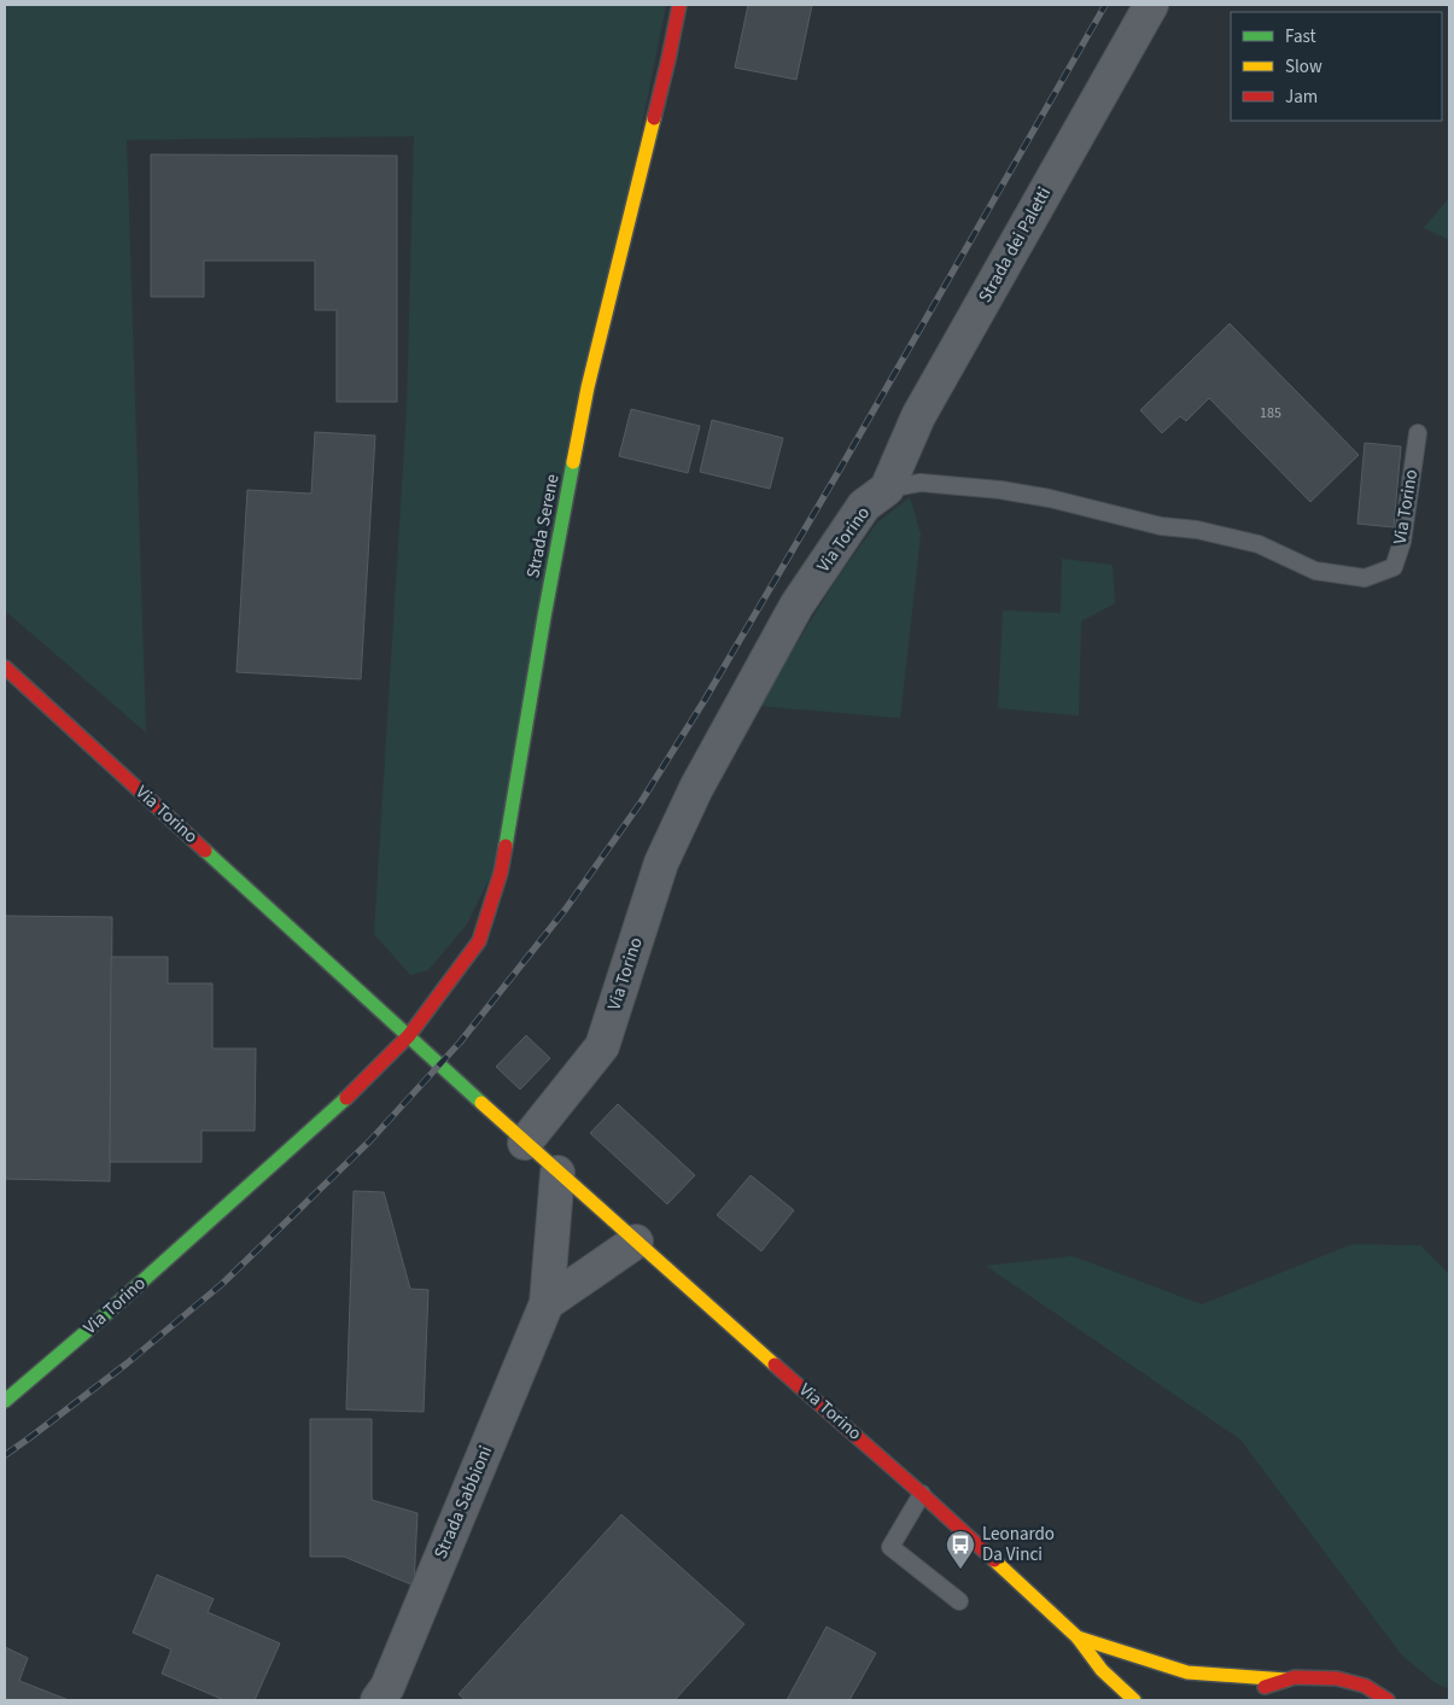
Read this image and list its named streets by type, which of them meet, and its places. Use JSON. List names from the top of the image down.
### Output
{
  "streets": {
    "main road": ["Via Torino", "Strada Serene"],
    "street": ["Strada dei Paletti", "Strada Sabbioni"]
  },
  "crossings": [
    ["Strada dei Paletti", "Via Torino"],
    ["Via Torino", "Strada Serene"],
    ["Via Torino", "Strada Sabbioni"]
  ],
  "places": {
    "bus stop": ["Leonardo Da Vinci"]
  },
  "house_numbers": ["185"],
  "legend": ["Fast", "Slow", "Jam"]
}
